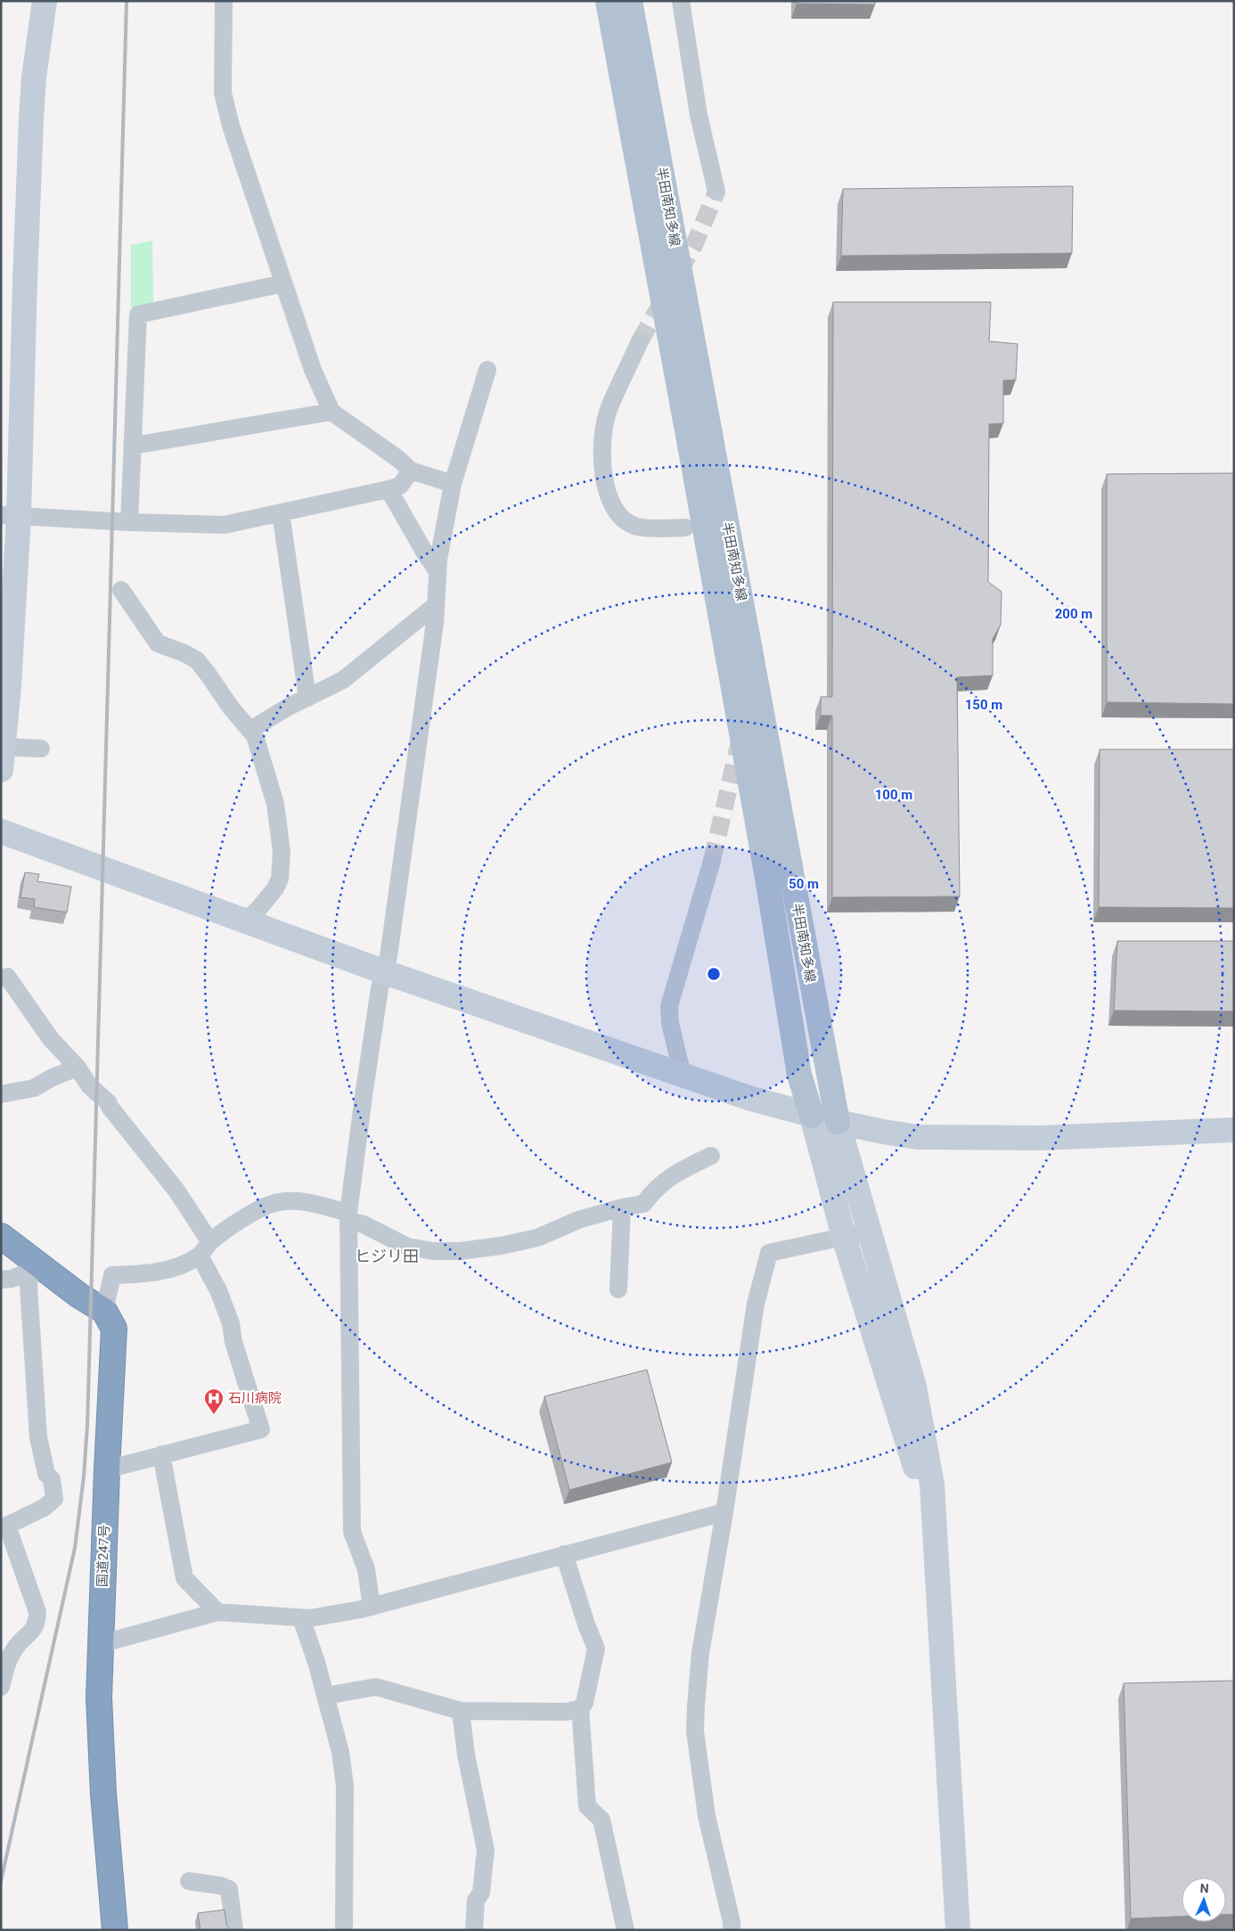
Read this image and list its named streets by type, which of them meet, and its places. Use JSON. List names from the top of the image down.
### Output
{
  "streets": {
    "highway": ["国道247号"],
    "main road": ["半田南知多線"]
  },
  "districts": ["ヒジリ田"],
  "places": {
    "hospital": ["石川病院"]
  },
  "north": "top",
  "rings": [
    "200 m",
    "150 m",
    "100 m",
    "50 m"
  ]
}
